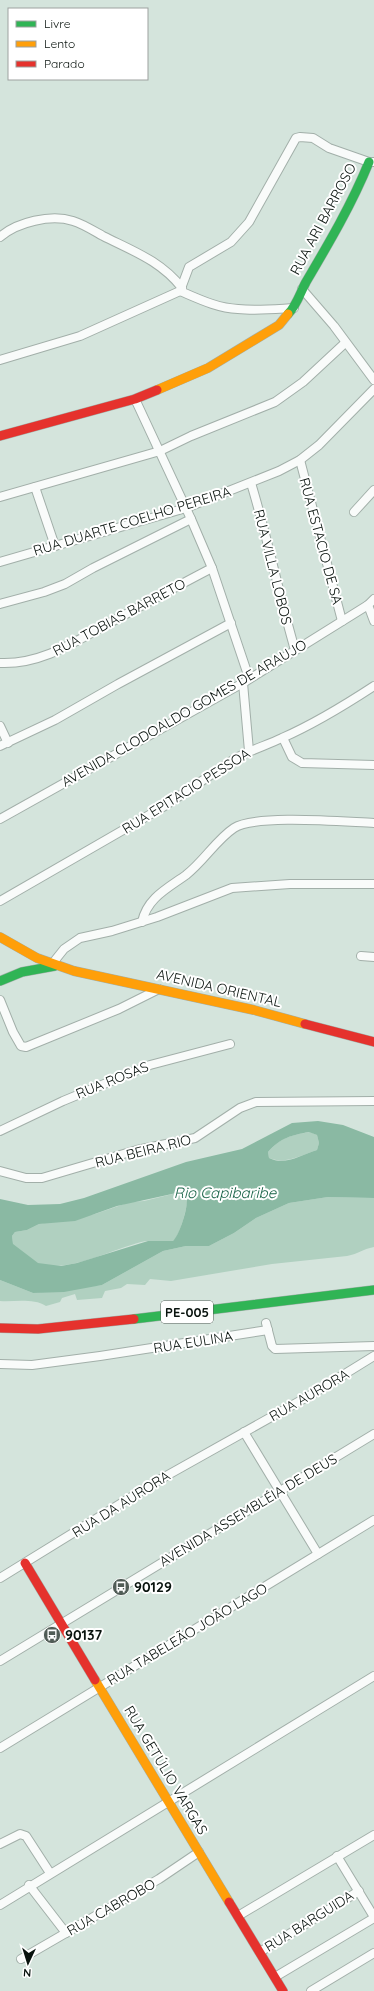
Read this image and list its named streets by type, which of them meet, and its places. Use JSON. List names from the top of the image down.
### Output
{
  "streets": {
    "street": [
      "RUA ARI BARROSO",
      "RUA DUARTE COELHO PEREIRA",
      "RUA ESTACIO DE SA",
      "RUA VILLA LOBOS",
      "RUA TOBIAS BARRETO",
      "AVENIDA CLODOALDO GOMES DE ARAUJO",
      "RUA EPITACIO PESSOA",
      "AVENIDA ORIENTAL",
      "RUA ROSAS",
      "RUA BEIRA RIO",
      "PE-005",
      "RUA EULINA",
      "RUA AURORA",
      "RUA DA AURORA",
      "AVENIDA ASSEMBLÉIA DE DEUS",
      "RUA TABELEÃO JOÃO LAGO",
      "RUA GETÚLIO VARGAS",
      "RUA CABROBO",
      "RUA BARGUIDA"
    ]
  },
  "crossings": [
    ["RUA DUARTE COELHO PEREIRA", "RUA ESTACIO DE SA"],
    ["RUA DUARTE COELHO PEREIRA", "RUA VILLA LOBOS"],
    ["RUA ESTACIO DE SA", "AVENIDA CLODOALDO GOMES DE ARAUJO"],
    ["RUA VILLA LOBOS", "AVENIDA CLODOALDO GOMES DE ARAUJO"],
    ["RUA AURORA", "RUA DA AURORA"],
    ["RUA DA AURORA", "RUA GETÚLIO VARGAS"],
    ["AVENIDA ASSEMBLÉIA DE DEUS", "RUA GETÚLIO VARGAS"],
    ["RUA TABELEÃO JOÃO LAGO", "RUA GETÚLIO VARGAS"],
    ["RUA GETÚLIO VARGAS", "RUA CABROBO"],
    ["RUA GETÚLIO VARGAS", "RUA BARGUIDA"]
  ],
  "water": ["Rio Capibaribe"],
  "places": {
    "bus stop": ["90129", "90137"]
  },
  "legend": ["Livre", "Lento", "Parado"],
  "north": "bottom"
}
